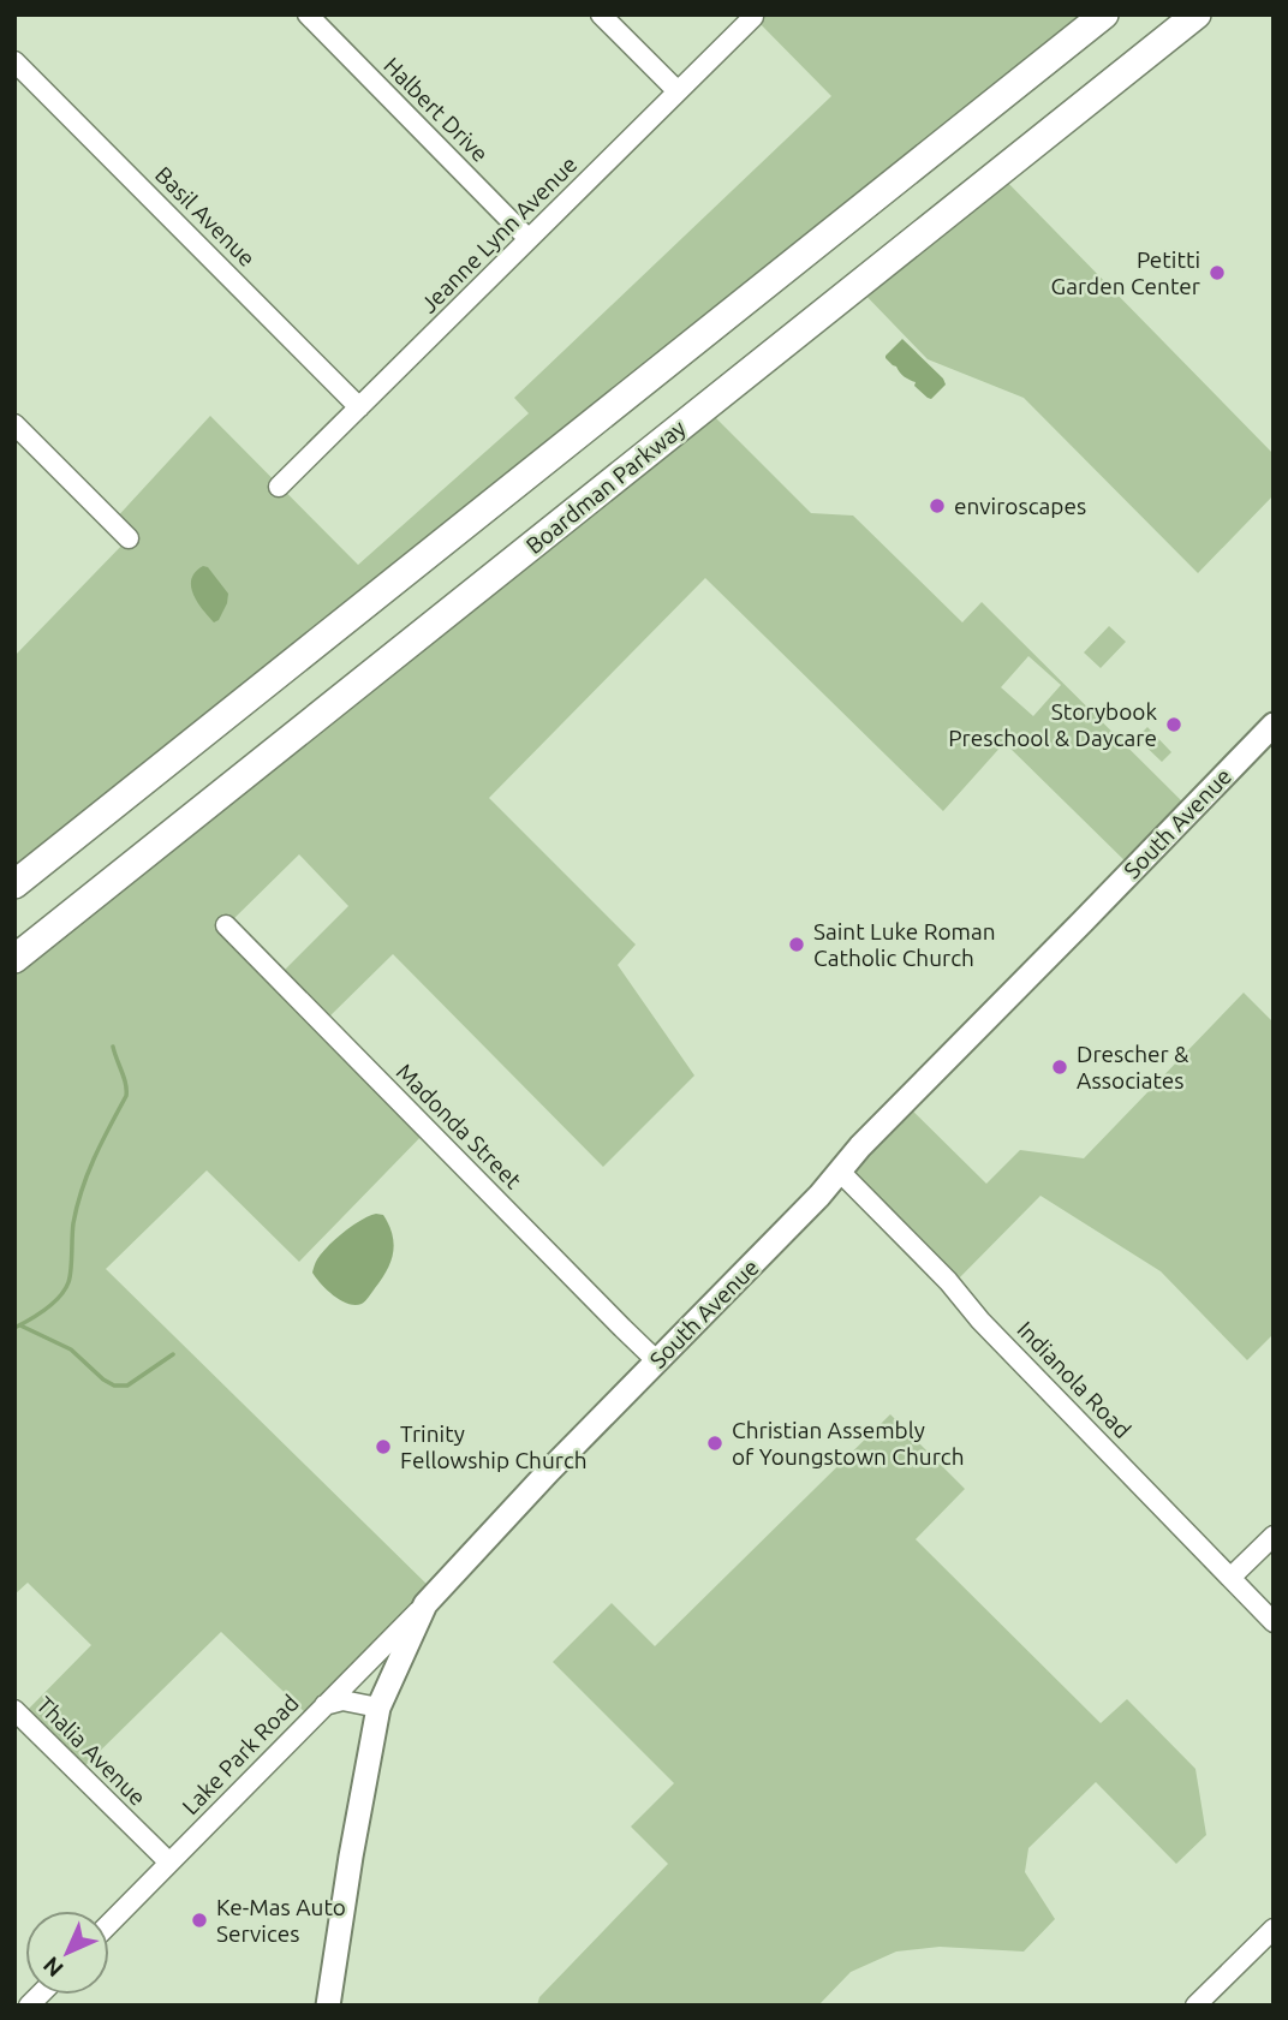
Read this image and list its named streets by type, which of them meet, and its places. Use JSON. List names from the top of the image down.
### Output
{
  "streets": {
    "highway": ["Boardman Parkway"],
    "main road": ["South Avenue"],
    "street": [
      "Halbert Drive",
      "Basil Avenue",
      "Jeanne Lynn Avenue",
      "Madonda Street",
      "Indianola Road",
      "Thalia Avenue",
      "Lake Park Road"
    ]
  },
  "crossings": [
    ["Halbert Drive", "Jeanne Lynn Avenue"],
    ["Basil Avenue", "Jeanne Lynn Avenue"],
    ["South Avenue", "Madonda Street"],
    ["South Avenue", "Indianola Road"],
    ["South Avenue", "Lake Park Road"],
    ["Thalia Avenue", "Lake Park Road"]
  ],
  "places": [
    "Petitti Garden Center",
    "enviroscapes",
    "Storybook Preschool & Daycare",
    "Saint Luke Roman Catholic Church",
    "Drescher & Associates",
    "Christian Assembly of Youngstown Church",
    "Trinity Fellowship Church",
    "Ke-Mas Auto Services"
  ],
  "north": "bottom left"
}
